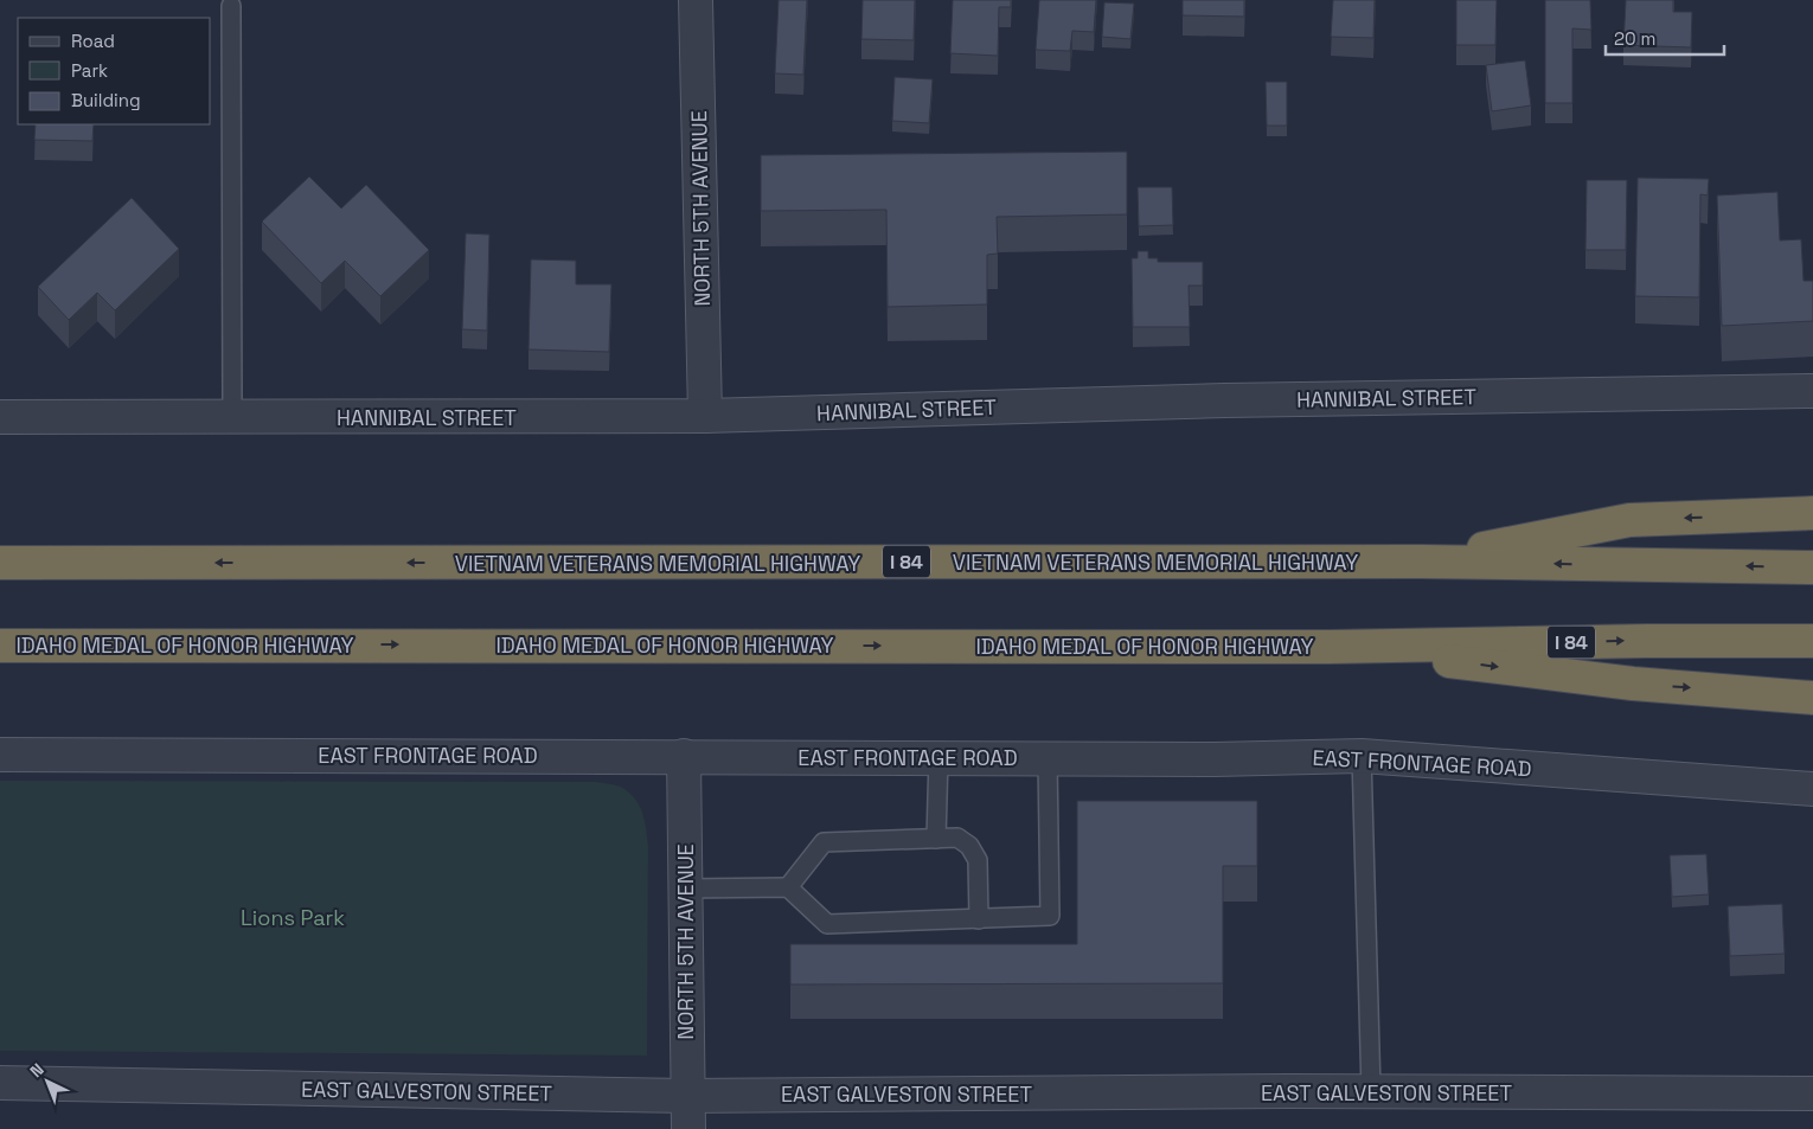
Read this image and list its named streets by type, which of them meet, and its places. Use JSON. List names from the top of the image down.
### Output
{
  "streets": {
    "highway": ["I 84", "VIETNAM VETERANS MEMORIAL HIGHWAY", "IDAHO MEDAL OF HONOR HIGHWAY"],
    "street": [
      "NORTH 5TH AVENUE",
      "HANNIBAL STREET",
      "EAST FRONTAGE ROAD",
      "EAST GALVESTON STREET"
    ]
  },
  "crossings": [
    ["NORTH 5TH AVENUE", "HANNIBAL STREET"],
    ["NORTH 5TH AVENUE", "EAST FRONTAGE ROAD"],
    ["NORTH 5TH AVENUE", "EAST GALVESTON STREET"],
    ["I 84", "IDAHO MEDAL OF HONOR HIGHWAY"]
  ],
  "one_way": ["IDAHO MEDAL OF HONOR HIGHWAY"],
  "parks": ["Lions Park"],
  "legend": ["Road", "Park", "Building"],
  "scale_bar": "20 m",
  "north": "top left"
}
